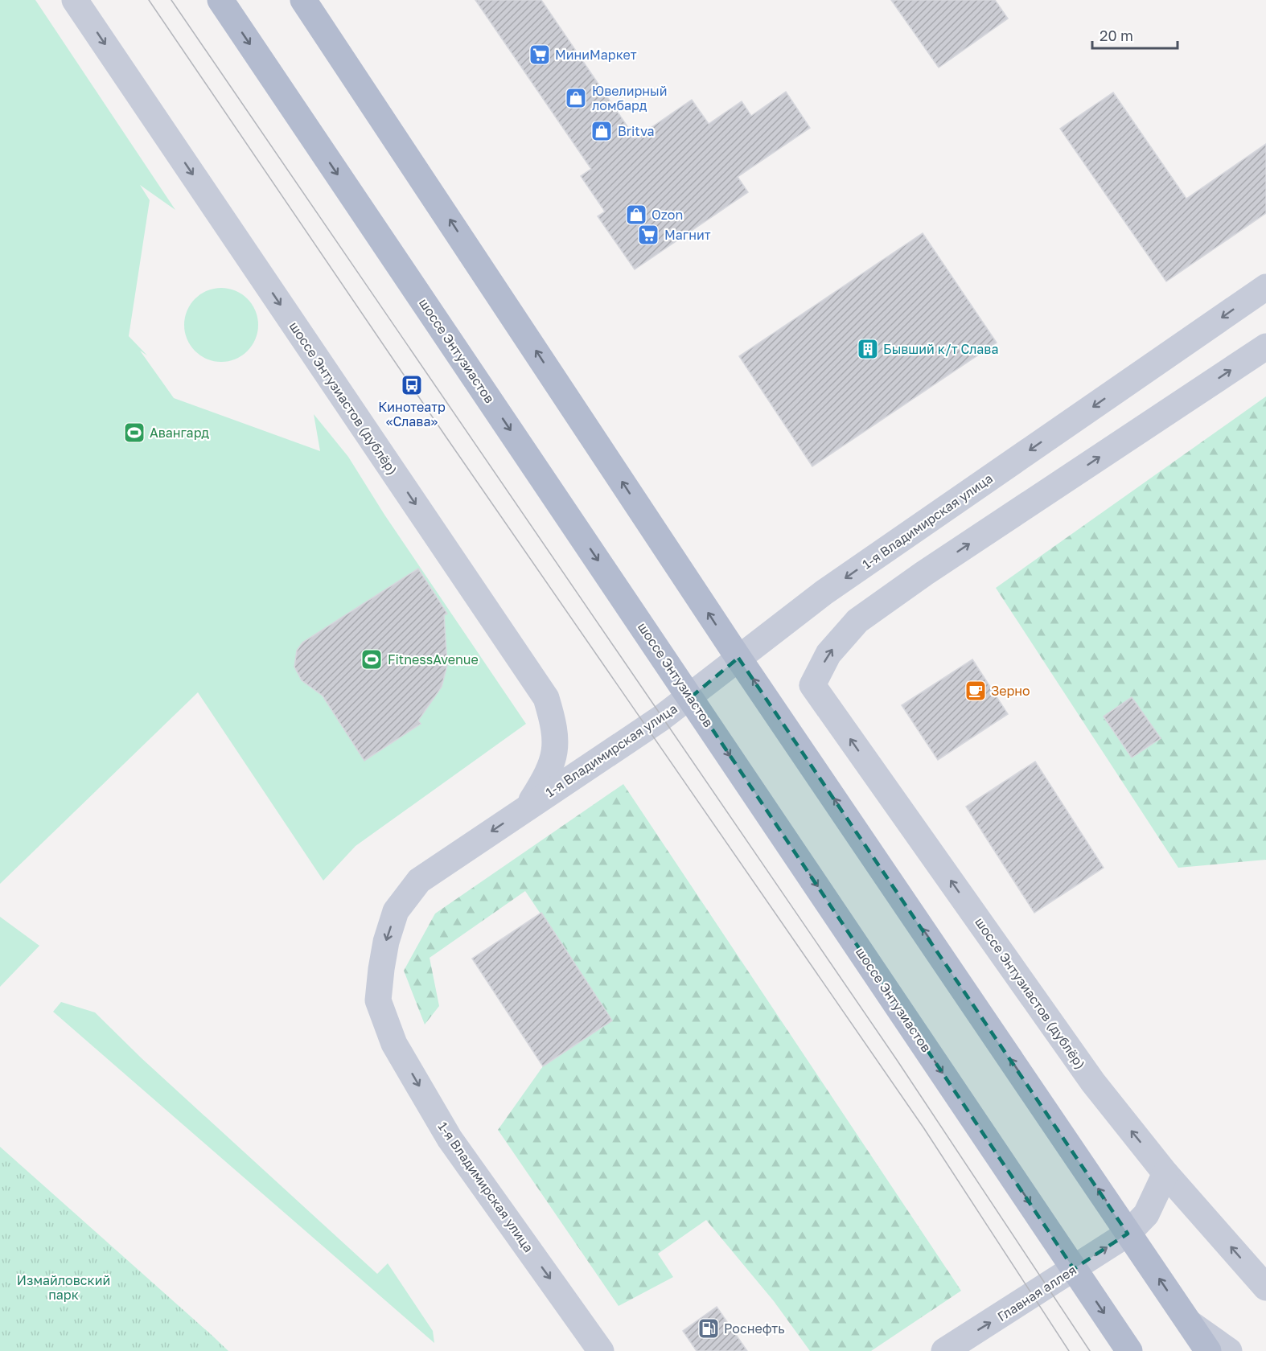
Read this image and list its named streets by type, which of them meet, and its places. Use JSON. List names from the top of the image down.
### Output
{
  "streets": {
    "main road": [
      "шоссе Энтузиастов",
      "шоссе Энтузиастов (дублёр)",
      "1-я Владимирская улица",
      "Главная аллея"
    ]
  },
  "crossings": [
    ["шоссе Энтузиастов", "1-я Владимирская улица"],
    ["шоссе Энтузиастов", "Главная аллея"],
    ["шоссе Энтузиастов (дублёр)", "1-я Владимирская улица"],
    ["шоссе Энтузиастов (дублёр)", "Главная аллея"]
  ],
  "one_way": ["Главная аллея"],
  "parks": ["Измайловский парк"],
  "places": {
    "supermarket": ["МиниМаркет", "Магнит"],
    "shop": ["Ювелирный ломбард", "Britva", "Ozon"],
    "building": ["Бывший к/т Слава"],
    "bus stop": ["Кинотеатр «Слава»"],
    "sports": ["Авангард", "FitnessAvenue"],
    "cafe": ["Зерно"],
    "fuel station": ["Роснефть"]
  },
  "scale_bar": "20 m"
}
